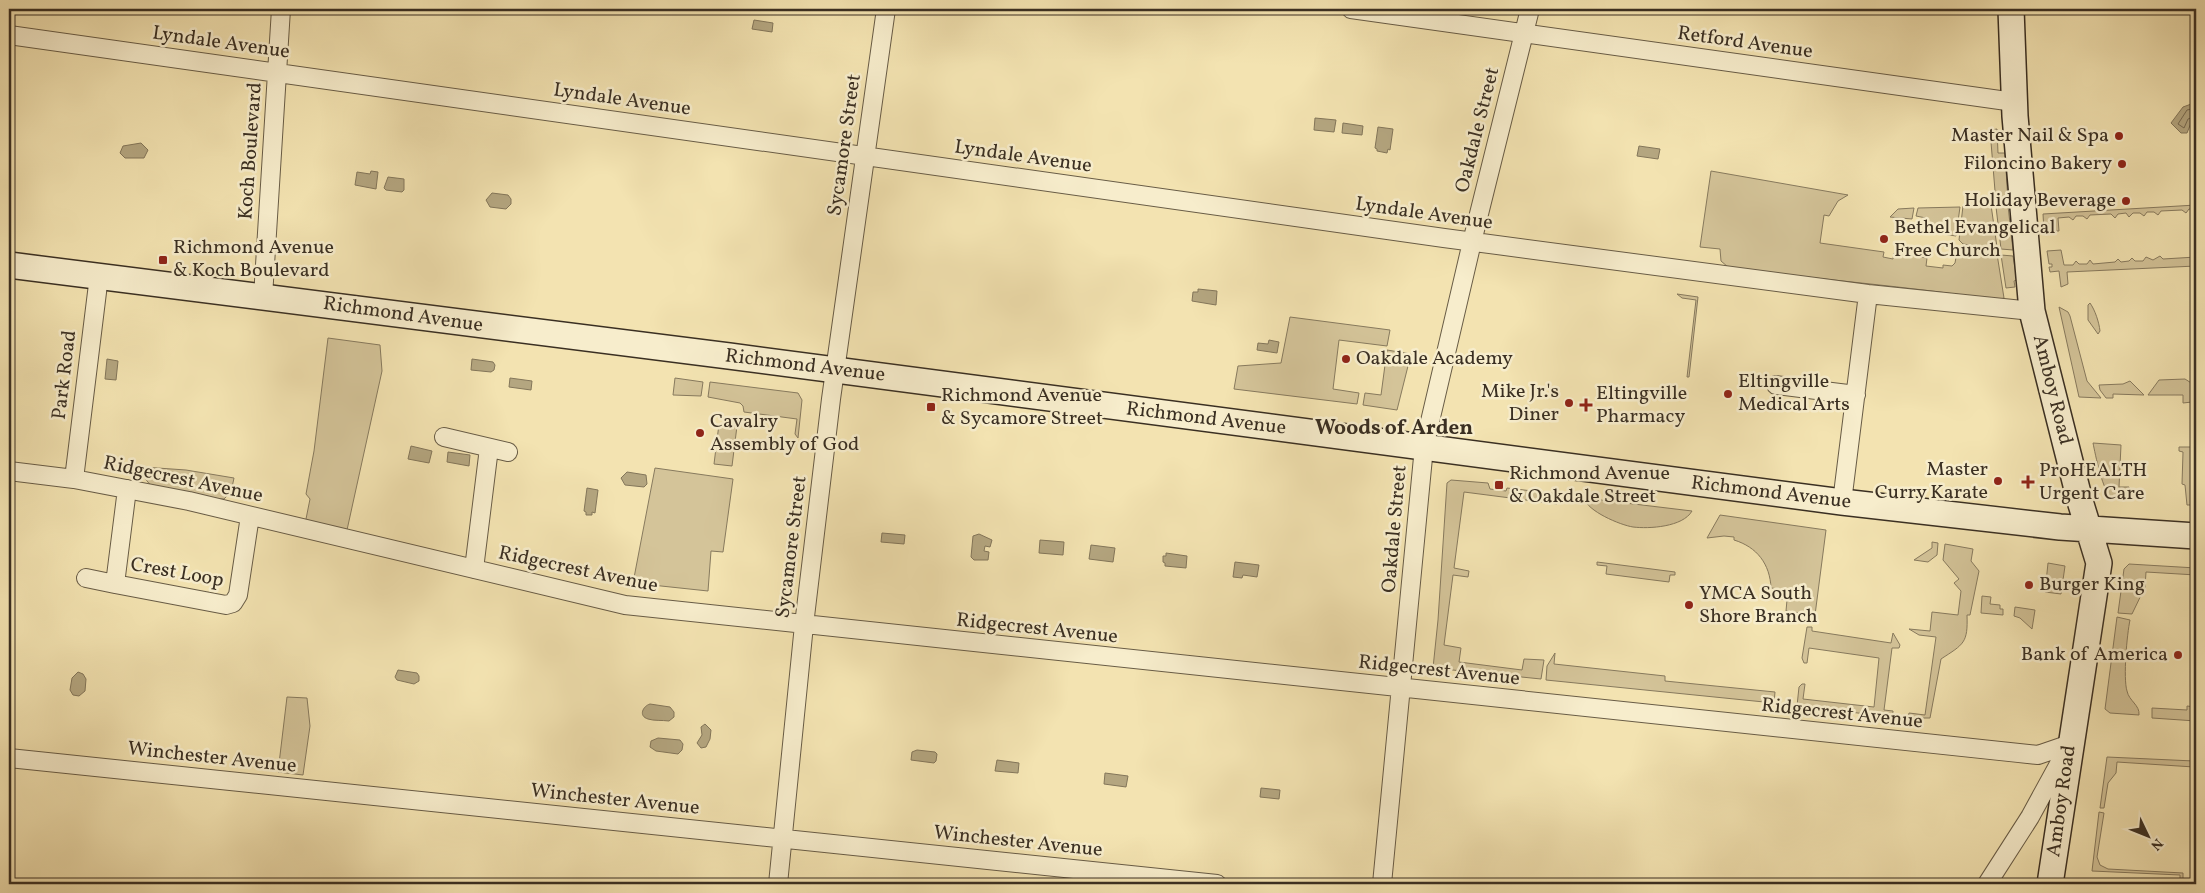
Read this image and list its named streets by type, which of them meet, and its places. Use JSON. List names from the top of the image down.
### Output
{
  "streets": {
    "main road": ["Richmond Avenue", "Amboy Road"],
    "street": [
      "Lyndale Avenue",
      "Retford Avenue",
      "Oakdale Street",
      "Sycamore Street",
      "Koch Boulevard",
      "Park Road",
      "Ridgecrest Avenue",
      "Crest Loop",
      "Winchester Avenue"
    ]
  },
  "crossings": [
    ["Lyndale Avenue", "Oakdale Street"],
    ["Lyndale Avenue", "Sycamore Street"],
    ["Lyndale Avenue", "Koch Boulevard"],
    ["Lyndale Avenue", "Amboy Road"],
    ["Retford Avenue", "Oakdale Street"],
    ["Retford Avenue", "Amboy Road"],
    ["Oakdale Street", "Richmond Avenue"],
    ["Oakdale Street", "Ridgecrest Avenue"],
    ["Sycamore Street", "Richmond Avenue"],
    ["Sycamore Street", "Ridgecrest Avenue"],
    ["Sycamore Street", "Winchester Avenue"],
    ["Koch Boulevard", "Richmond Avenue"],
    ["Richmond Avenue", "Park Road"],
    ["Richmond Avenue", "Amboy Road"],
    ["Park Road", "Ridgecrest Avenue"],
    ["Amboy Road", "Ridgecrest Avenue"],
    ["Ridgecrest Avenue", "Crest Loop"]
  ],
  "districts": ["Woods of Arden"],
  "places": {
    "other": [
      "Master Nail & Spa",
      "Filoncino Bakery",
      "Holiday Beverage",
      "Bethel Evangelical Free Church",
      "Oakdale Academy",
      "Eltingville Medical Arts",
      "Mike Jr.'s Diner",
      "Cavalry Assembly of God",
      "Master Curry Karate",
      "Burger King",
      "YMCA South Shore Branch",
      "Bank of America"
    ],
    "transit": ["Richmond Avenue & Koch Boulevard", "Richmond Avenue & Sycamore Street", "Richmond Avenue & Oakdale Street"],
    "health": ["Eltingville Pharmacy", "ProHEALTH Urgent Care"]
  },
  "north": "bottom right"
}
